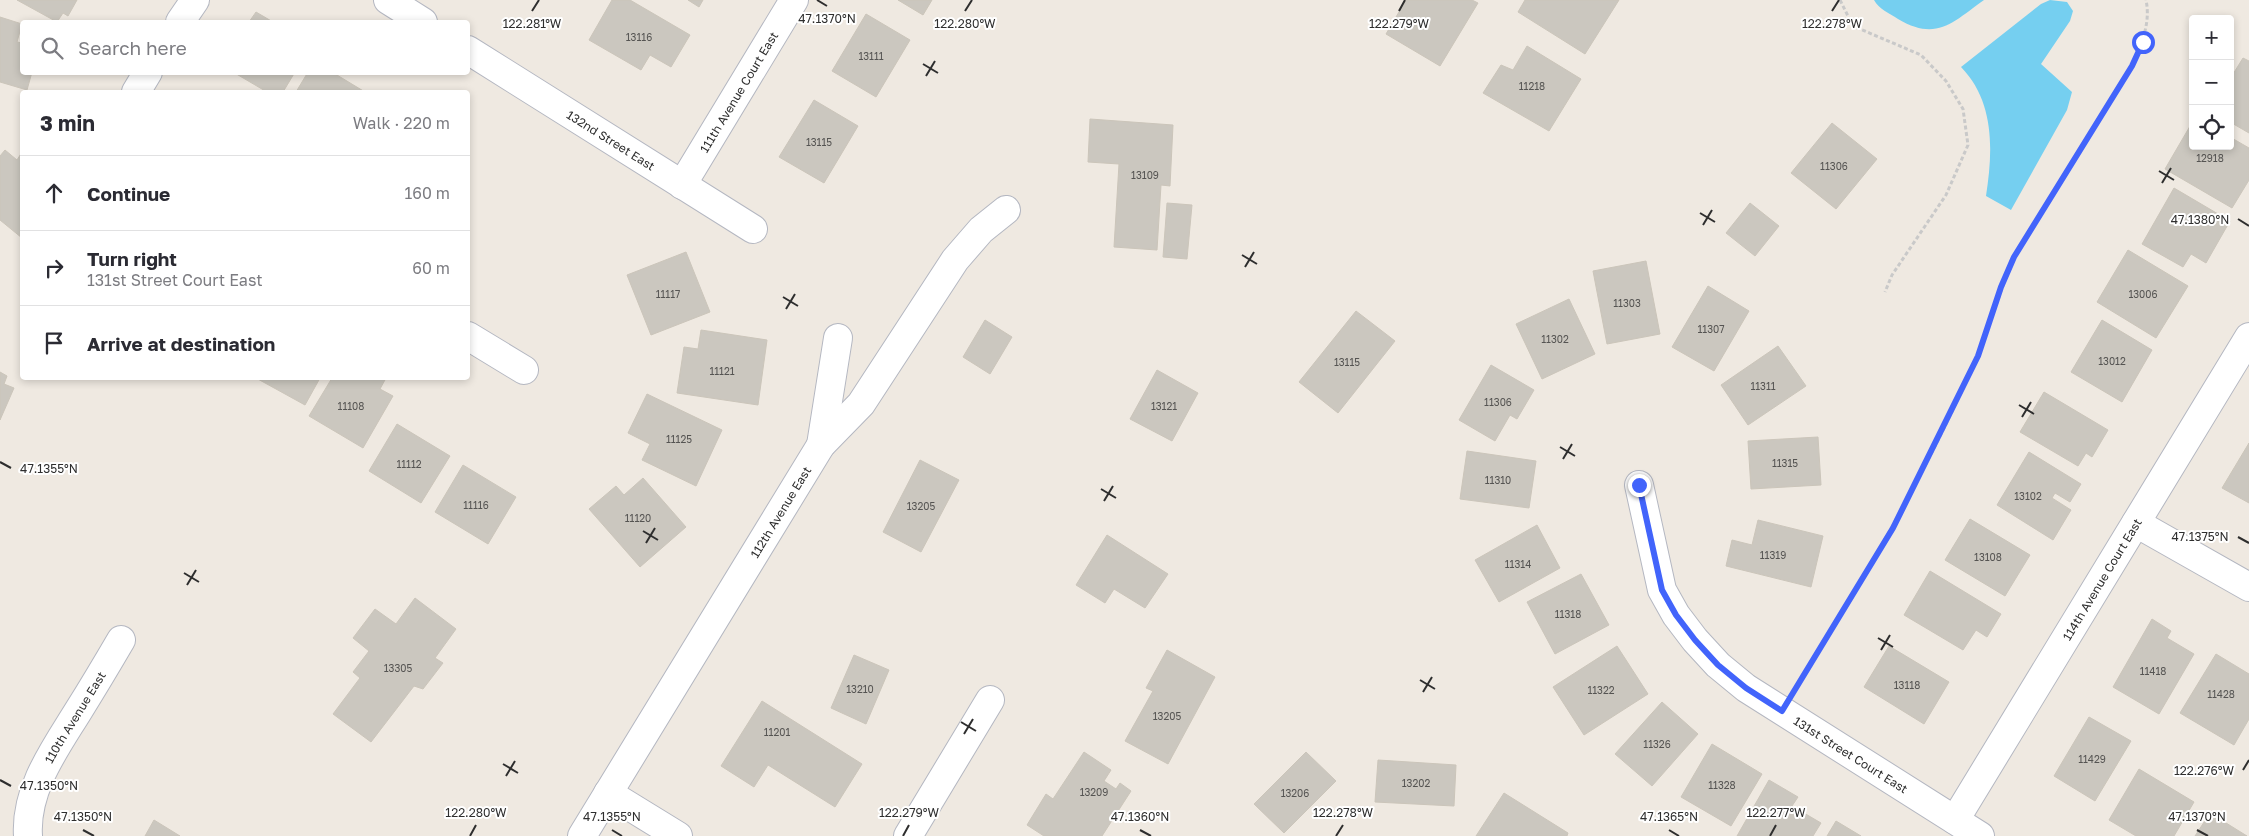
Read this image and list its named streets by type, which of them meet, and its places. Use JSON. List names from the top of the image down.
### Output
{
  "streets": {
    "street": [
      "111th Avenue Court East",
      "132nd Street East",
      "112th Avenue East",
      "114th Avenue Court East",
      "110th Avenue East",
      "131st Street Court East"
    ]
  },
  "crossings": [
    ["111th Avenue Court East", "132nd Street East"],
    ["114th Avenue Court East", "131st Street Court East"]
  ],
  "house_numbers": [
    "13116",
    "13111",
    "11218",
    "13115",
    "12918",
    "11306",
    "13109",
    "11117",
    "13006",
    "11303",
    "11307",
    "11302",
    "13012",
    "13115",
    "11121",
    "11311",
    "11306",
    "11108",
    "13121",
    "11125",
    "11315",
    "11112",
    "11310",
    "13102",
    "11116",
    "13205",
    "11120",
    "11319",
    "13108",
    "11314",
    "11318",
    "13305",
    "11418",
    "13118",
    "13210",
    "11322",
    "11428",
    "13205",
    "11201",
    "11326",
    "11429",
    "13202",
    "11328",
    "13209",
    "13206"
  ],
  "page": {
    "map_buttons": ["+", "−"],
    "search": "Search here",
    "heading": ["3 min", "Walk · 220 m"],
    "list": [
      ["Continue", "160 m"],
      ["Turn right", "131st Street Court East", "60 m"],
      "Arrive at destination"
    ]
  },
  "coordinates": [
    "47.1370°N",
    "122.281°W",
    "122.280°W",
    "122.279°W",
    "122.278°W",
    "47.1380°N",
    "47.1355°N",
    "47.1375°N",
    "122.276°W",
    "47.1350°N",
    "122.277°W",
    "47.1360°N",
    "47.1365°N"
  ]
}
